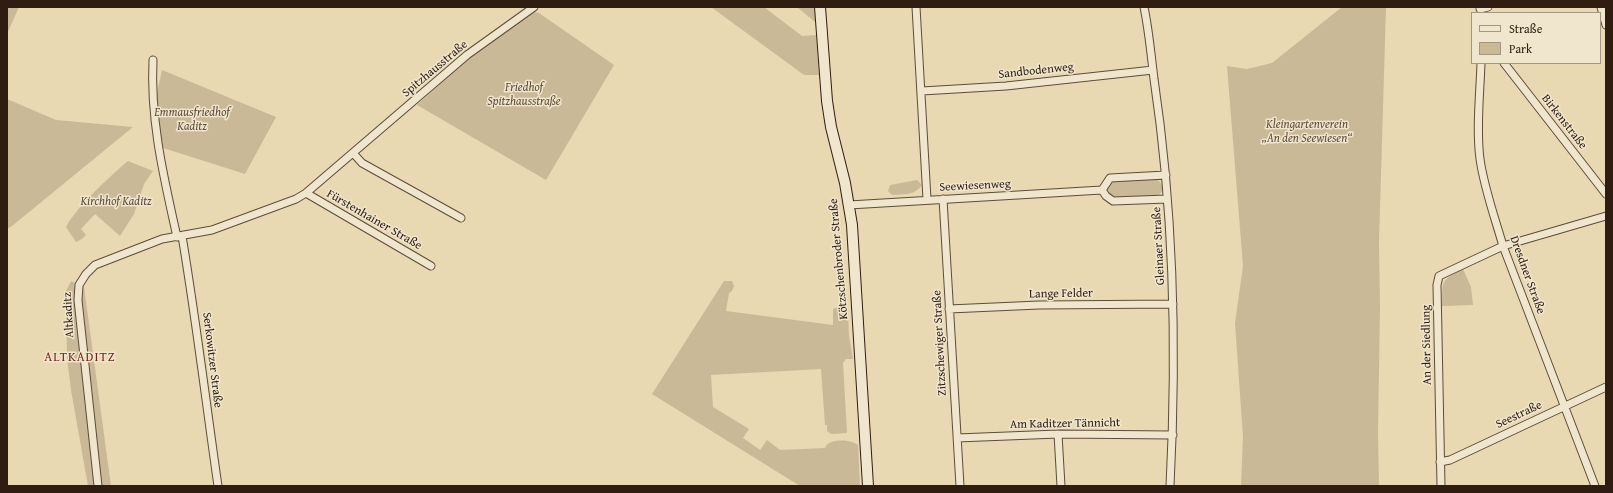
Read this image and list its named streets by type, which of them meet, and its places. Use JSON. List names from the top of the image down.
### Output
{
  "streets": {
    "street": [
      "Spitzhausstraße",
      "Sandbodenweg",
      "Birkenstraße",
      "Seewiesenweg",
      "Fürstenhainer Straße",
      "Gleinaer Straße",
      "Kötzschenbroder Straße",
      "Dresdner Straße",
      "Lange Felder",
      "Altkaditz",
      "Zitzschewiger Straße",
      "An der Siedlung",
      "Serkowitzer Straße",
      "Seestraße",
      "Am Kaditzer Tännicht"
    ]
  },
  "crossings": [
    ["Spitzhausstraße", "Fürstenhainer Straße"],
    ["Spitzhausstraße", "Altkaditz"],
    ["Spitzhausstraße", "Serkowitzer Straße"],
    ["Sandbodenweg", "Gleinaer Straße"],
    ["Seewiesenweg", "Kötzschenbroder Straße"],
    ["Seewiesenweg", "Zitzschewiger Straße"],
    ["Gleinaer Straße", "Lange Felder"],
    ["Gleinaer Straße", "Am Kaditzer Tännicht"],
    ["Dresdner Straße", "An der Siedlung"],
    ["Dresdner Straße", "Seestraße"],
    ["Lange Felder", "Zitzschewiger Straße"],
    ["Altkaditz", "Serkowitzer Straße"],
    ["Zitzschewiger Straße", "Am Kaditzer Tännicht"],
    ["An der Siedlung", "Seestraße"]
  ],
  "districts": ["ALTKADITZ"],
  "parks": [
    "Friedhof Spitzhausstraße",
    "Emmausfriedhof Kaditz",
    "Kleingartenverein „An den Seewiesen“",
    "Kirchhof Kaditz"
  ],
  "legend": ["Straße", "Park"]
}
